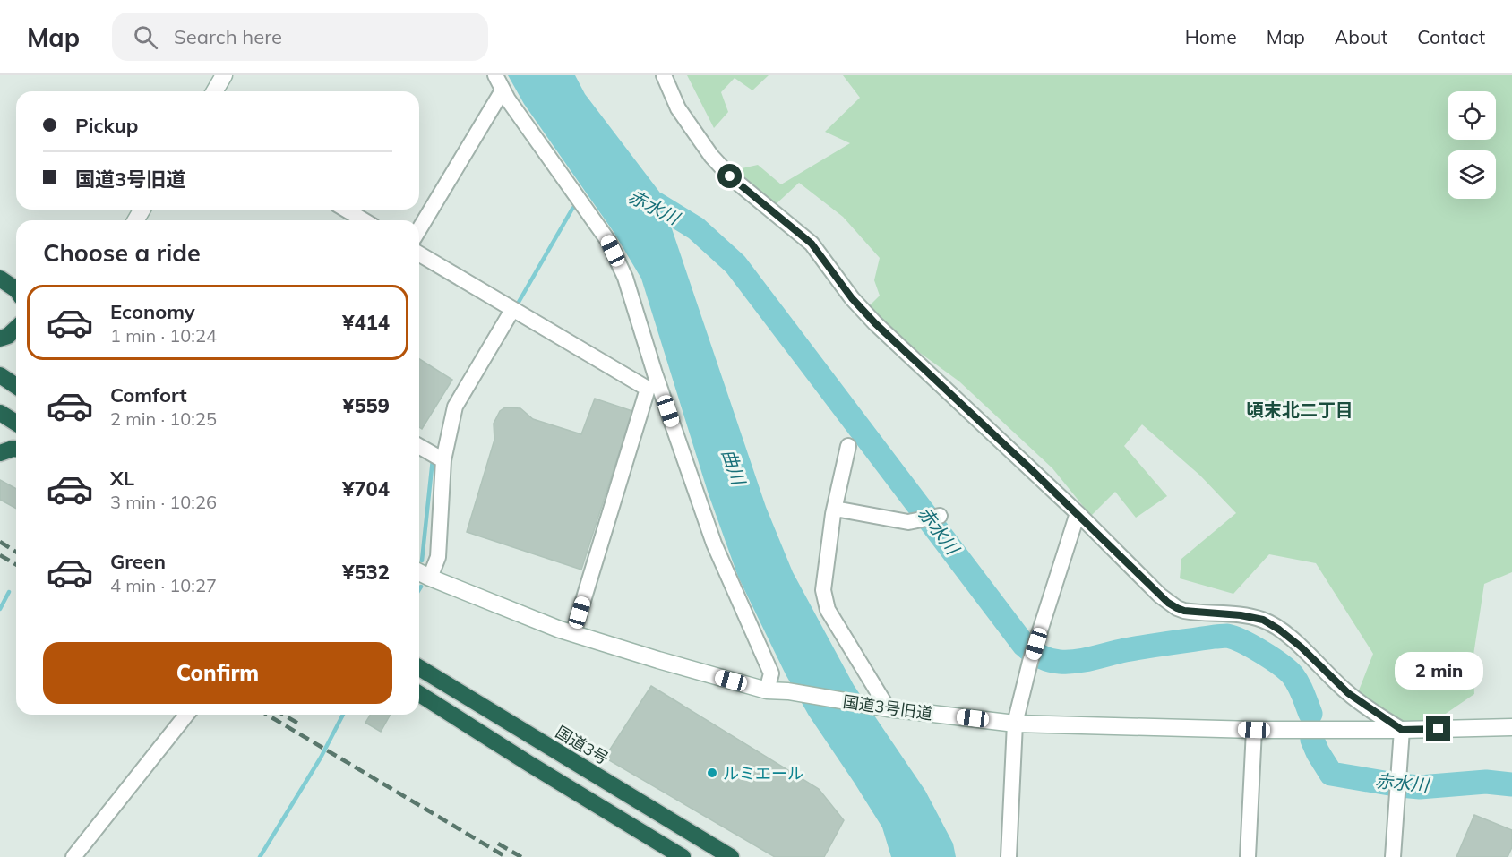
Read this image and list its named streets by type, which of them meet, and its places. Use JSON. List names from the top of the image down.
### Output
{
  "streets": {
    "highway": ["国道3号"],
    "street": ["国道3号旧道"]
  },
  "districts": ["頃末北二丁目"],
  "water": ["赤水川", "曲川"],
  "places": ["ルミエール"],
  "page": {
    "header": "Map",
    "search": "Search here",
    "nav": [
      "Home",
      "Map",
      "About",
      "Contact"
    ],
    "banner": ["Pickup", "国道3号旧道"],
    "heading": "Choose a ride",
    "list": [
      {
        "name": "Economy",
        "note": "1 min · 10:24",
        "value": "¥414"
      },
      {
        "name": "Comfort",
        "note": "2 min · 10:25",
        "value": "¥559"
      },
      {
        "name": "XL",
        "note": "3 min · 10:26",
        "value": "¥704"
      },
      {
        "name": "Green",
        "note": "4 min · 10:27",
        "value": "¥532"
      }
    ],
    "buttons": "Confirm",
    "bubble": "2 min"
  }
}
